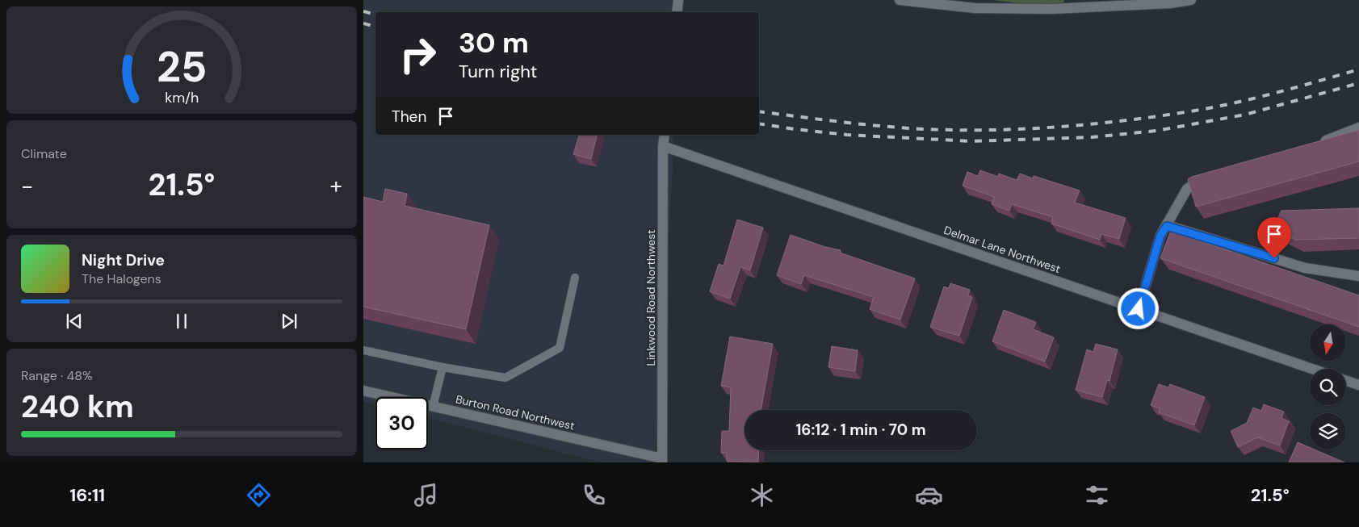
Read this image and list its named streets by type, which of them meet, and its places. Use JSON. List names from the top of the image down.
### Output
{
  "streets": {
    "street": ["Delmar Lane Northwest", "Linkwood Road Northwest", "Burton Road Northwest"]
  },
  "crossings": [
    ["Delmar Lane Northwest", "Linkwood Road Northwest"],
    ["Linkwood Road Northwest", "Burton Road Northwest"]
  ],
  "north": "bottom",
  "page": {
    "turn": ["30 m", "Turn right"],
    "then": "Then",
    "tile": [
      "Climate",
      ["Range · 48%", "240 km"]
    ],
    "heat": ["−", "21.5°", "+"],
    "song": ["Night Drive", "The Halogens"],
    "limit": "30",
    "trip": "16:12 · 1 min · 70 m",
    "tabs": ["16:11", "21.5°"],
    "gauge": ["25", "km/h"]
  }
}
